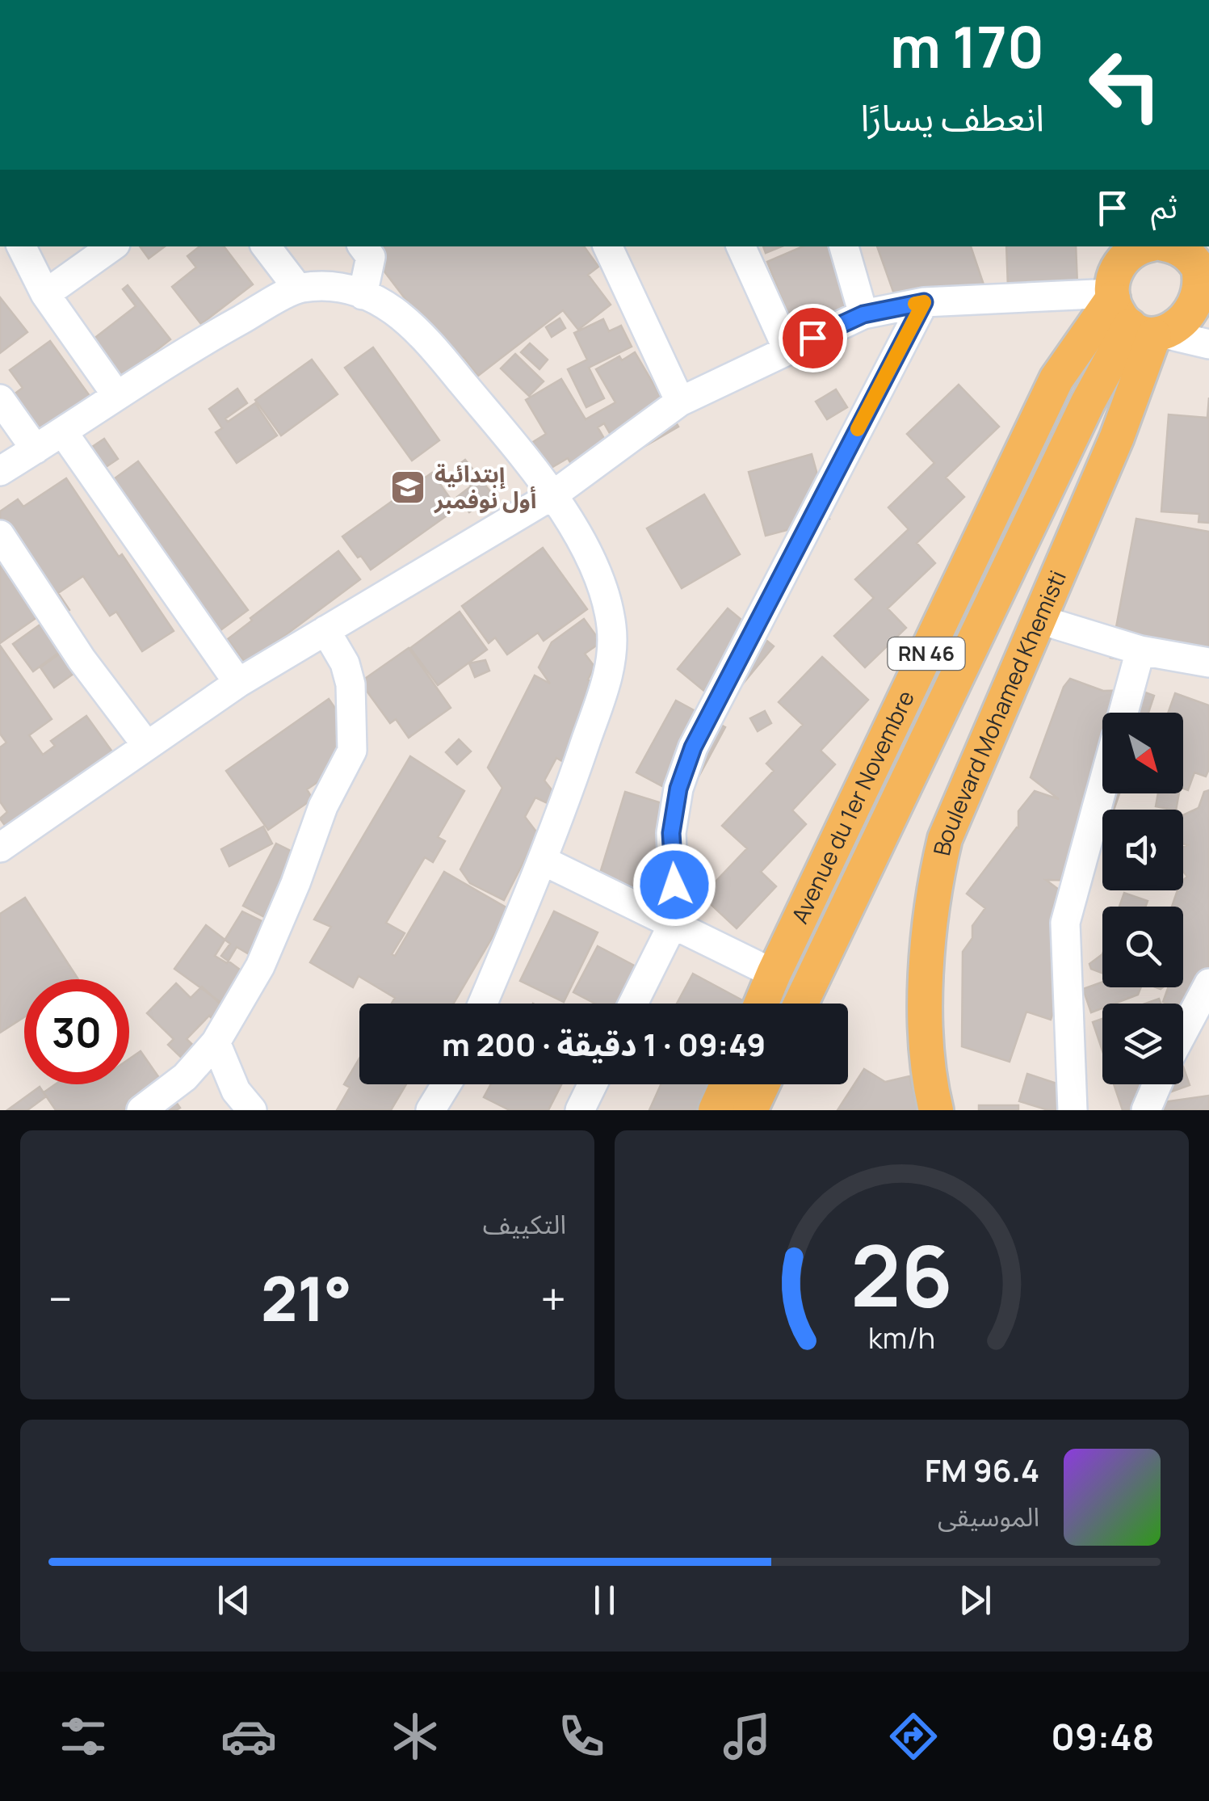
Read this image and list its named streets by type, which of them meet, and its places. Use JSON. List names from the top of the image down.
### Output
{
  "streets": {
    "main road": ["RN 46", "Boulevard Mohamed Khemisti", "Avenue du 1er Novembre"]
  },
  "crossings": [
    ["Boulevard Mohamed Khemisti", "Avenue du 1er Novembre"]
  ],
  "places": {
    "school or university": ["إبتدائية أول نوفمبر"]
  },
  "north": "bottom right",
  "page": {
    "turn": ["170 m", "انعطف يسارًا"],
    "then": "ثم",
    "limit": "30",
    "trip": "09:49 · 1 دقيقة · 200 m",
    "tile": "التكييف",
    "heat": ["−", "21°", "+"],
    "song": ["96.4 FM", "الموسيقى"],
    "tabs": "09:48",
    "gauge": ["26", "km/h"]
  }
}
